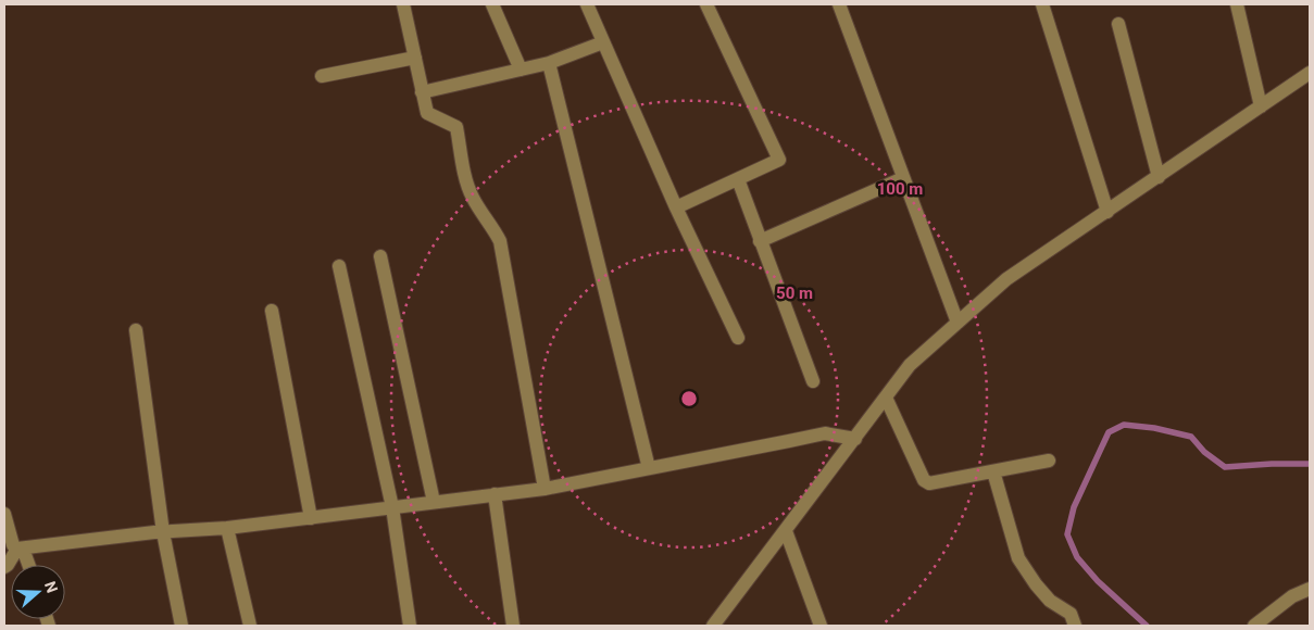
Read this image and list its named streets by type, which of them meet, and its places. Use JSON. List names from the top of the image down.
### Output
{
  "north": "right",
  "rings": ["100 m", "50 m"]
}
